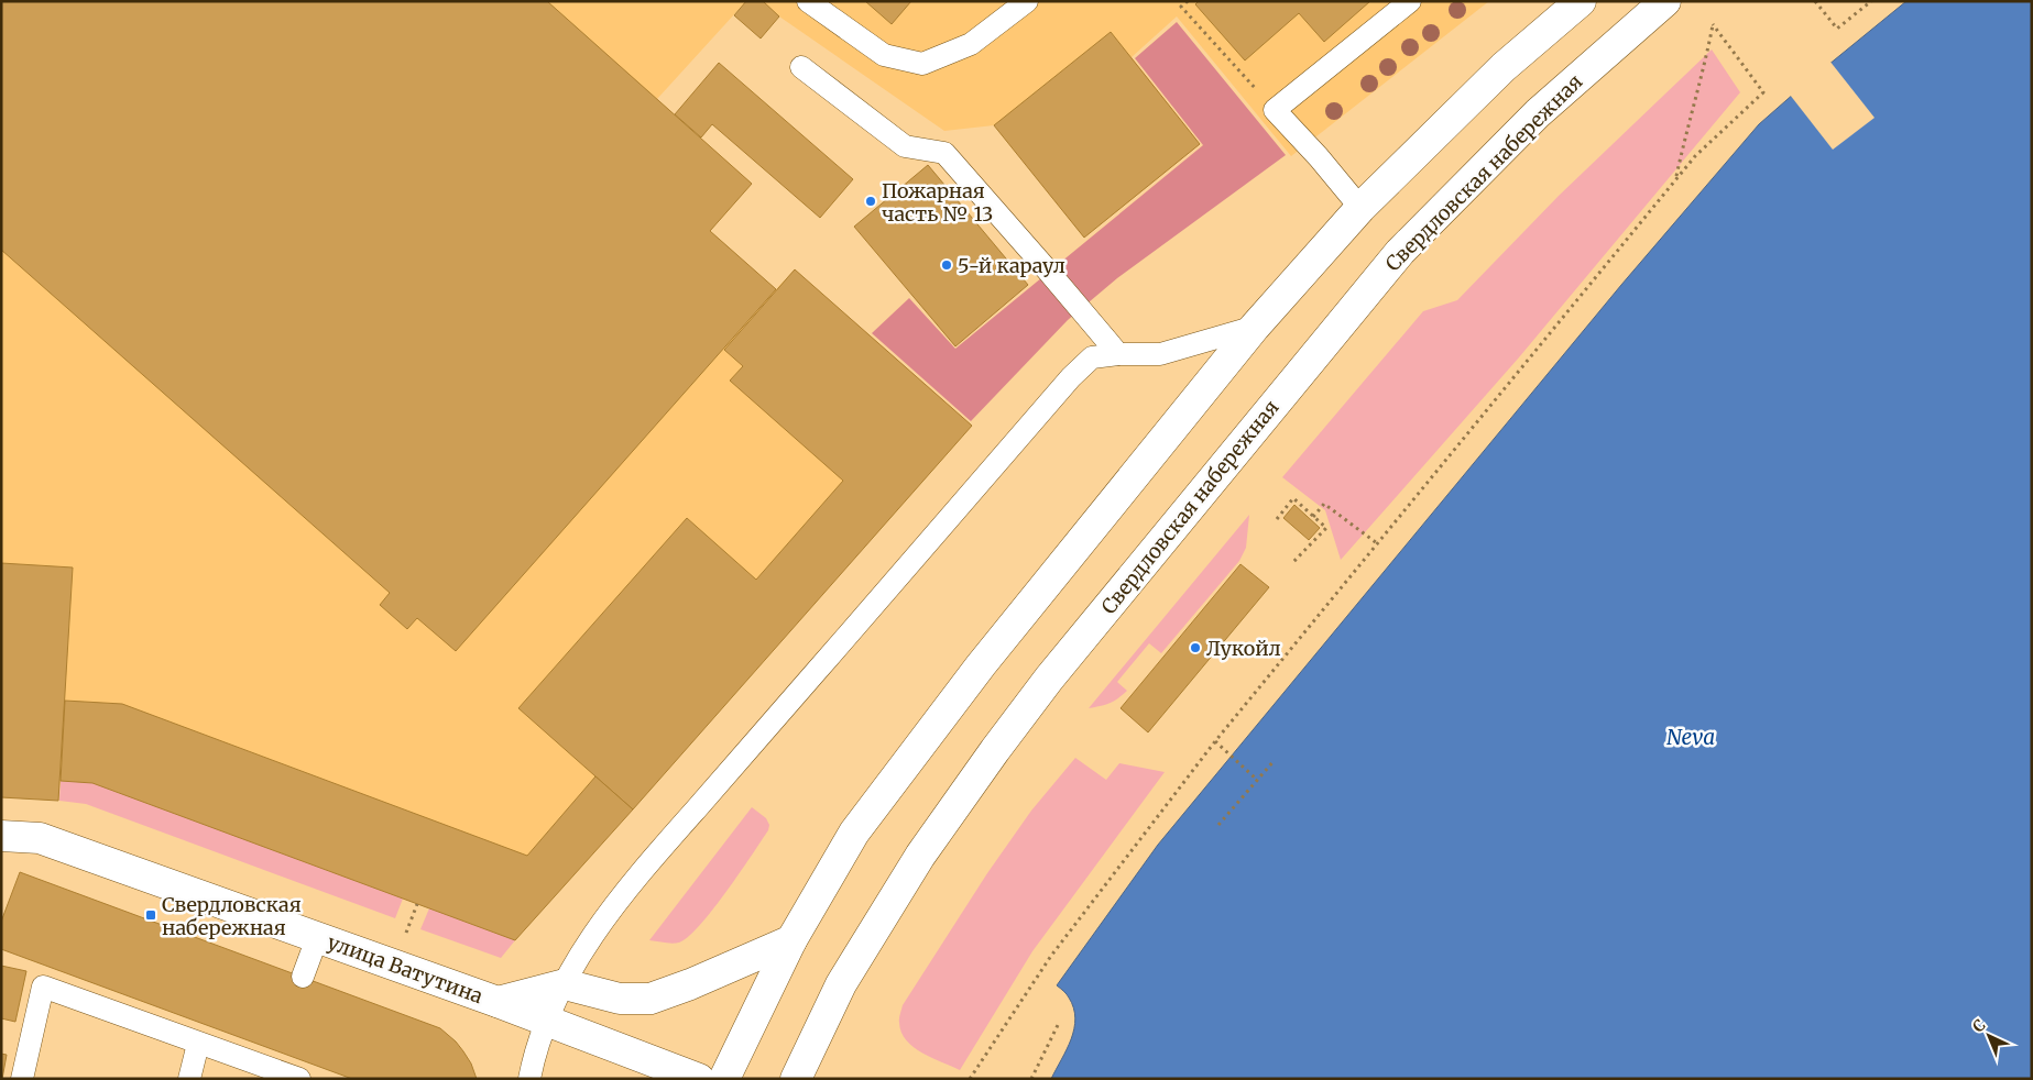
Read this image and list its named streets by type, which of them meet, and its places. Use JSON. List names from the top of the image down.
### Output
{
  "streets": {
    "main road": ["Свердловская набережная", "улица Ватутина"]
  },
  "water": ["Neva"],
  "places": {
    "other": ["Пожарная часть № 13", "5-й караул", "Лукойл"],
    "transit": ["Свердловская набережная"]
  },
  "north": "top left"
}
